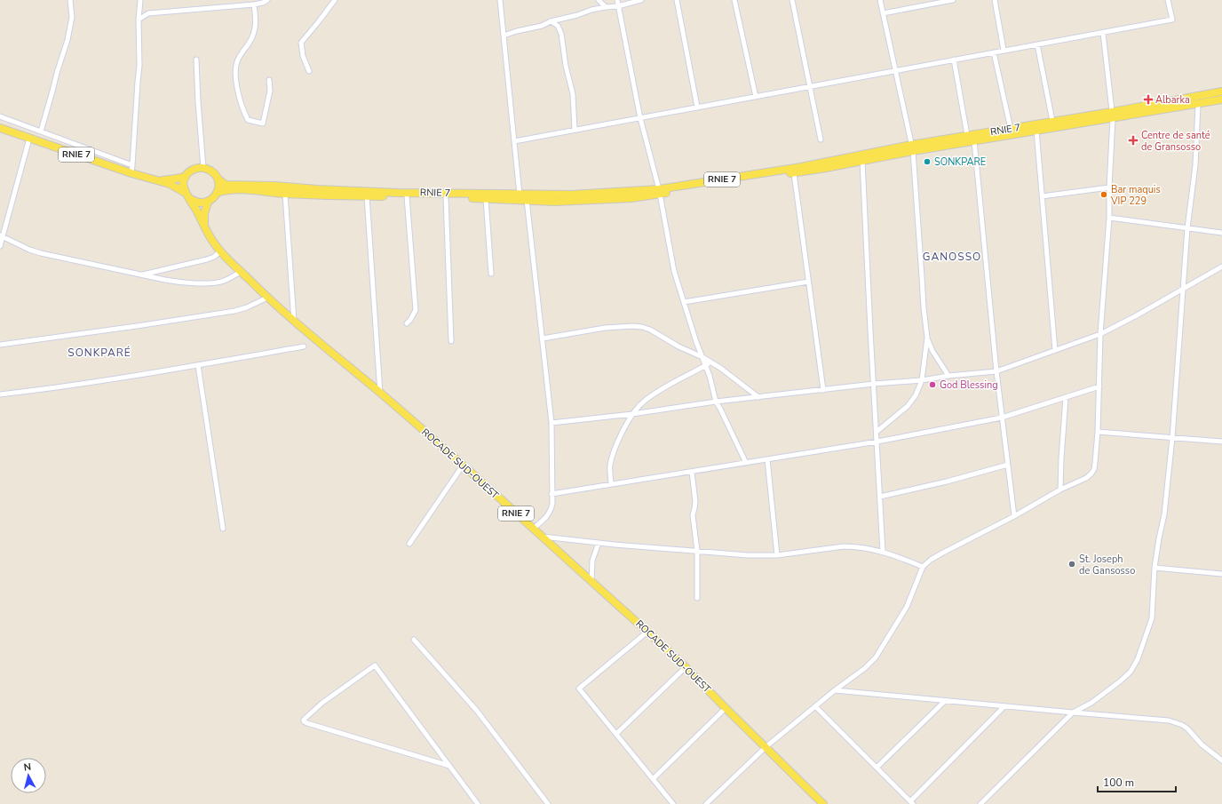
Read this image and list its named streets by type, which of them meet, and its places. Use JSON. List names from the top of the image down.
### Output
{
  "streets": {
    "main road": ["RNIE 7", "ROCADE SUD-OUEST"]
  },
  "crossings": [
    ["RNIE 7", "ROCADE SUD-OUEST"]
  ],
  "districts": ["GANOSSO", "SONKPARÉ"],
  "places": {
    "health": ["Albarka", "Centre de santé de Gransosso"],
    "other": [
      "SONKPARE",
      "Bar maquis VIP 229",
      "God Blessing",
      "St. Joseph de Gansosso"
    ]
  },
  "scale_bar": "100 m",
  "north": "top"
}
